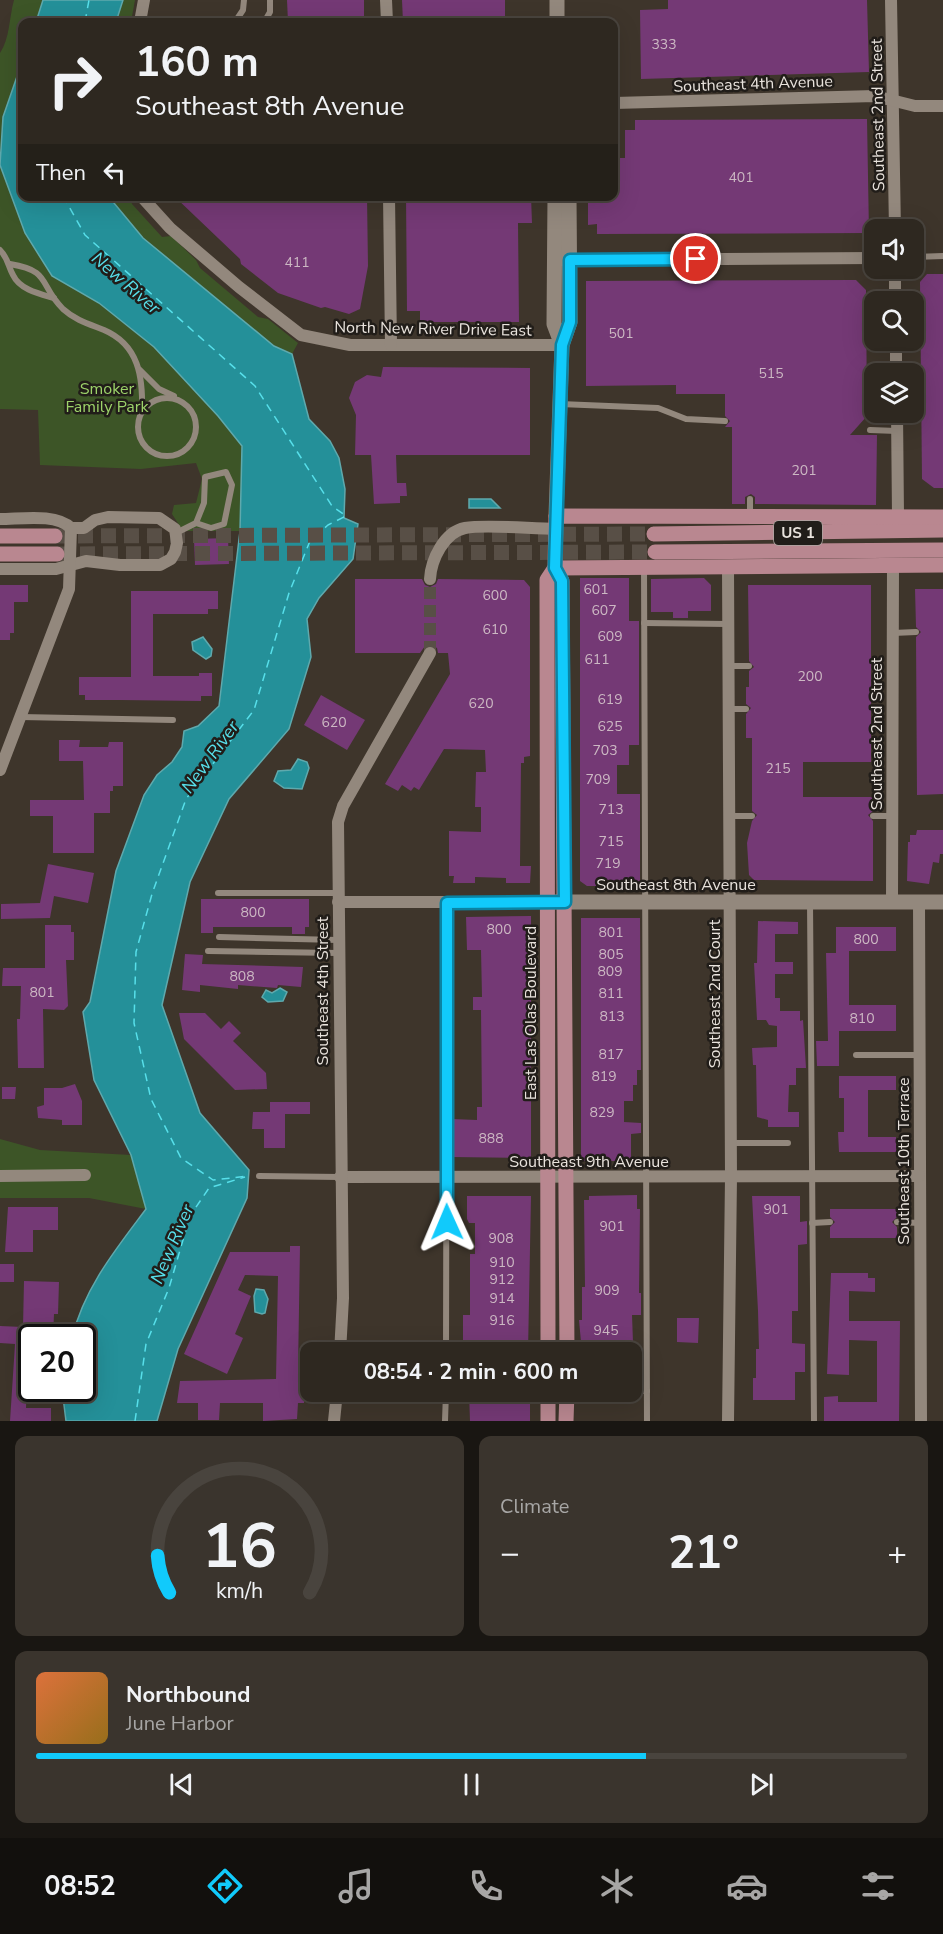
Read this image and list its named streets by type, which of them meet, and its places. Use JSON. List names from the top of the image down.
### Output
{
  "streets": {
    "main road": ["US 1", "Southeast 8th Avenue", "East Las Olas Boulevard"],
    "street": [
      "Southeast 4th Avenue",
      "Southeast 2nd Street",
      "North New River Drive East",
      "Southeast 4th Street",
      "Southeast 2nd Court",
      "Southeast 9th Avenue",
      "Southeast 10th Terrace"
    ]
  },
  "crossings": [
    ["Southeast 4th Avenue", "Southeast 2nd Street"],
    ["Southeast 2nd Street", "Southeast 8th Avenue"],
    ["North New River Drive East", "East Las Olas Boulevard"],
    ["Southeast 8th Avenue", "Southeast 4th Street"],
    ["Southeast 8th Avenue", "Southeast 2nd Court"],
    ["Southeast 8th Avenue", "East Las Olas Boulevard"],
    ["Southeast 8th Avenue", "Southeast 10th Terrace"],
    ["Southeast 4th Street", "Southeast 9th Avenue"],
    ["Southeast 2nd Court", "Southeast 9th Avenue"],
    ["East Las Olas Boulevard", "Southeast 9th Avenue"],
    ["Southeast 9th Avenue", "Southeast 10th Terrace"]
  ],
  "water": ["New River"],
  "parks": ["Smoker Family Park"],
  "house_numbers": [
    "333",
    "401",
    "411",
    "501",
    "515",
    "201",
    "601",
    "600",
    "607",
    "610",
    "609",
    "611",
    "200",
    "619",
    "620",
    "620",
    "625",
    "703",
    "215",
    "709",
    "713",
    "715",
    "719",
    "800",
    "800",
    "801",
    "800",
    "805",
    "809",
    "808",
    "801",
    "811",
    "813",
    "810",
    "817",
    "819",
    "829",
    "888",
    "901",
    "901",
    "908",
    "910",
    "912",
    "909",
    "914",
    "916",
    "945"
  ],
  "page": {
    "turn": ["160 m", "Southeast 8th Avenue"],
    "then": "Then",
    "limit": "20",
    "trip": "08:54 · 2 min · 600 m",
    "tile": "Climate",
    "heat": ["−", "21°", "+"],
    "song": ["Northbound", "June Harbor"],
    "tabs": "08:52",
    "gauge": ["16", "km/h"]
  }
}
